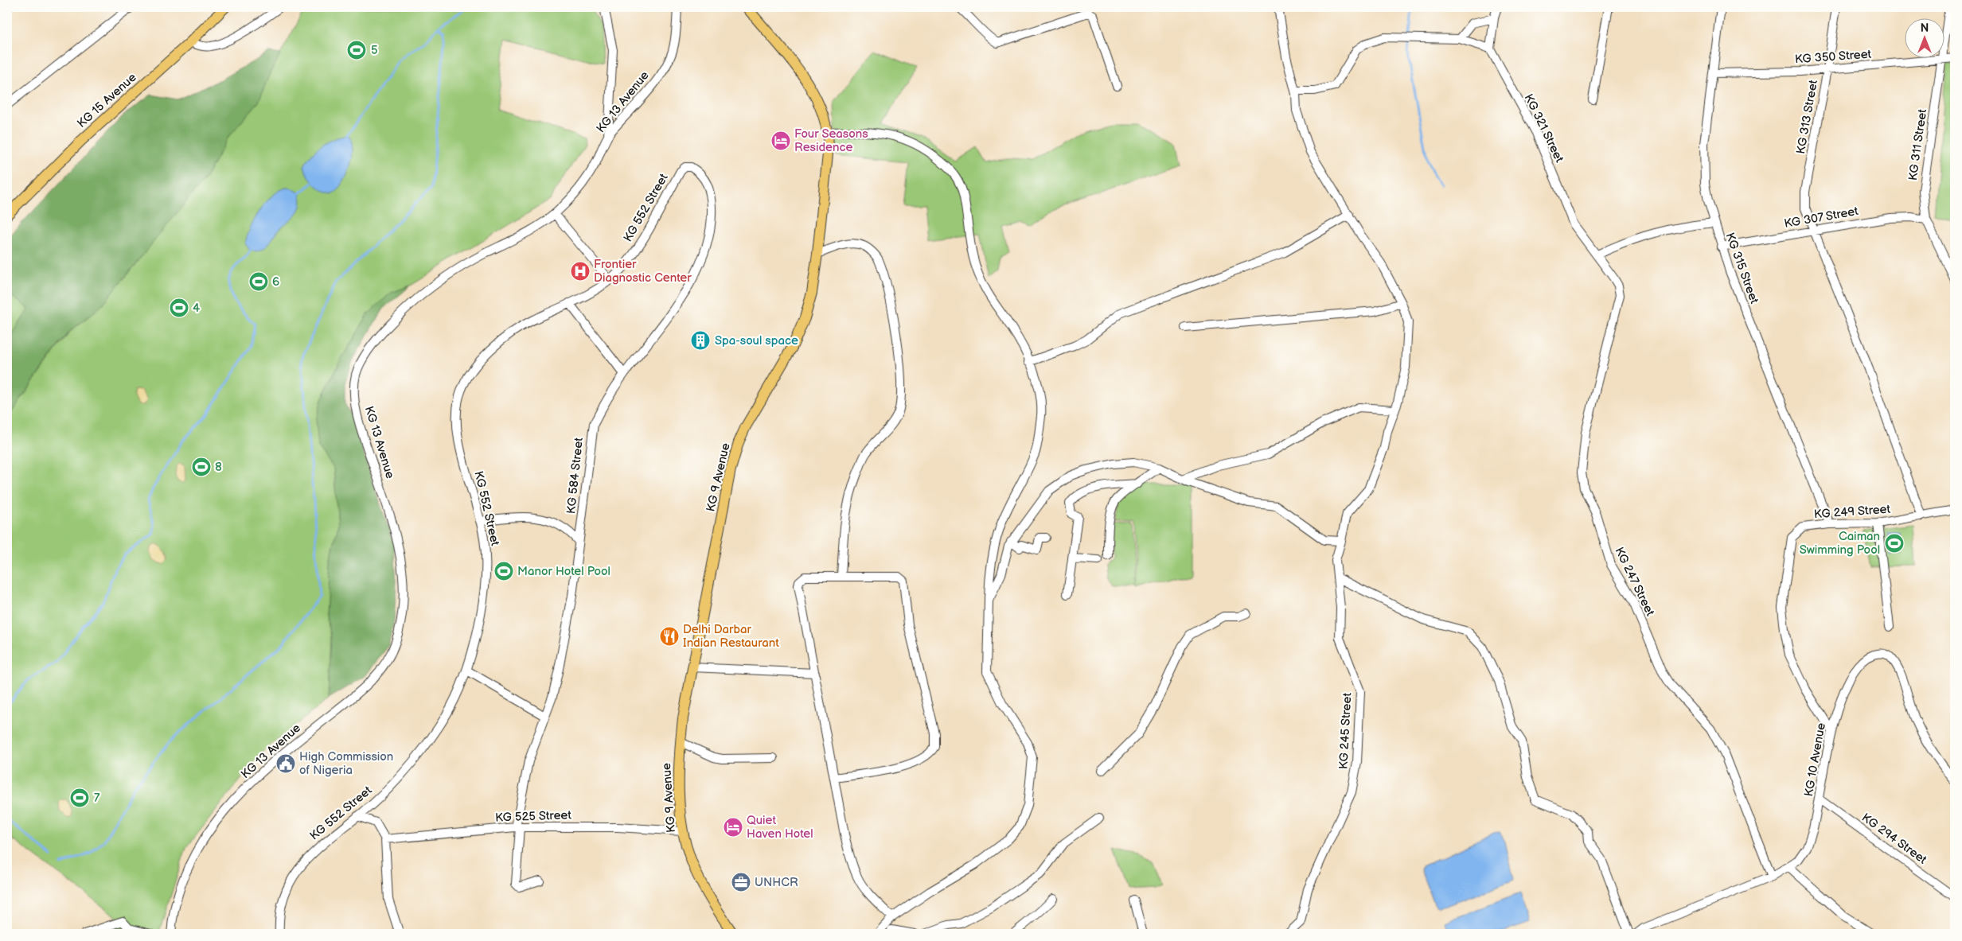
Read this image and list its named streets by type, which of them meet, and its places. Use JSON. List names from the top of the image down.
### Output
{
  "streets": {
    "main road": ["KG 15 Avenue", "KG 9 Avenue"],
    "street": [
      "KG 350 Street",
      "KG 13 Avenue",
      "KG 313 Street",
      "KG 321 Street",
      "KG 311 Street",
      "KG 552 Street",
      "KG 307 Street",
      "KG 315 Street",
      "KG 584 Street",
      "KG 249 Street",
      "KG 247 Street",
      "KG 245 Street",
      "KG 10 Avenue",
      "KG 525 Street",
      "KG 294 Street"
    ]
  },
  "crossings": [
    ["KG 350 Street", "KG 313 Street"],
    ["KG 350 Street", "KG 311 Street"],
    ["KG 350 Street", "KG 315 Street"],
    ["KG 313 Street", "KG 307 Street"],
    ["KG 313 Street", "KG 249 Street"],
    ["KG 321 Street", "KG 247 Street"],
    ["KG 311 Street", "KG 307 Street"],
    ["KG 552 Street", "KG 584 Street"],
    ["KG 307 Street", "KG 315 Street"],
    ["KG 315 Street", "KG 249 Street"],
    ["KG 584 Street", "KG 525 Street"],
    ["KG 9 Avenue", "KG 525 Street"],
    ["KG 249 Street", "KG 10 Avenue"],
    ["KG 247 Street", "KG 10 Avenue"],
    ["KG 10 Avenue", "KG 294 Street"]
  ],
  "places": {
    "sports": [
      "5",
      "6",
      "4",
      "8",
      "Caiman Swimming Pool",
      "Manor Hotel Pool",
      "7"
    ],
    "hotel": ["Four Seasons Residence", "Quiet Haven Hotel"],
    "hospital": ["Frontier Diagnostic Center"],
    "building": ["Spa-soul space"],
    "restaurant": ["Delhi Darbar Indian Restaurant"],
    "public building": ["High Commission of Nigeria"],
    "office": ["UNHCR"]
  },
  "north": "top"
}
